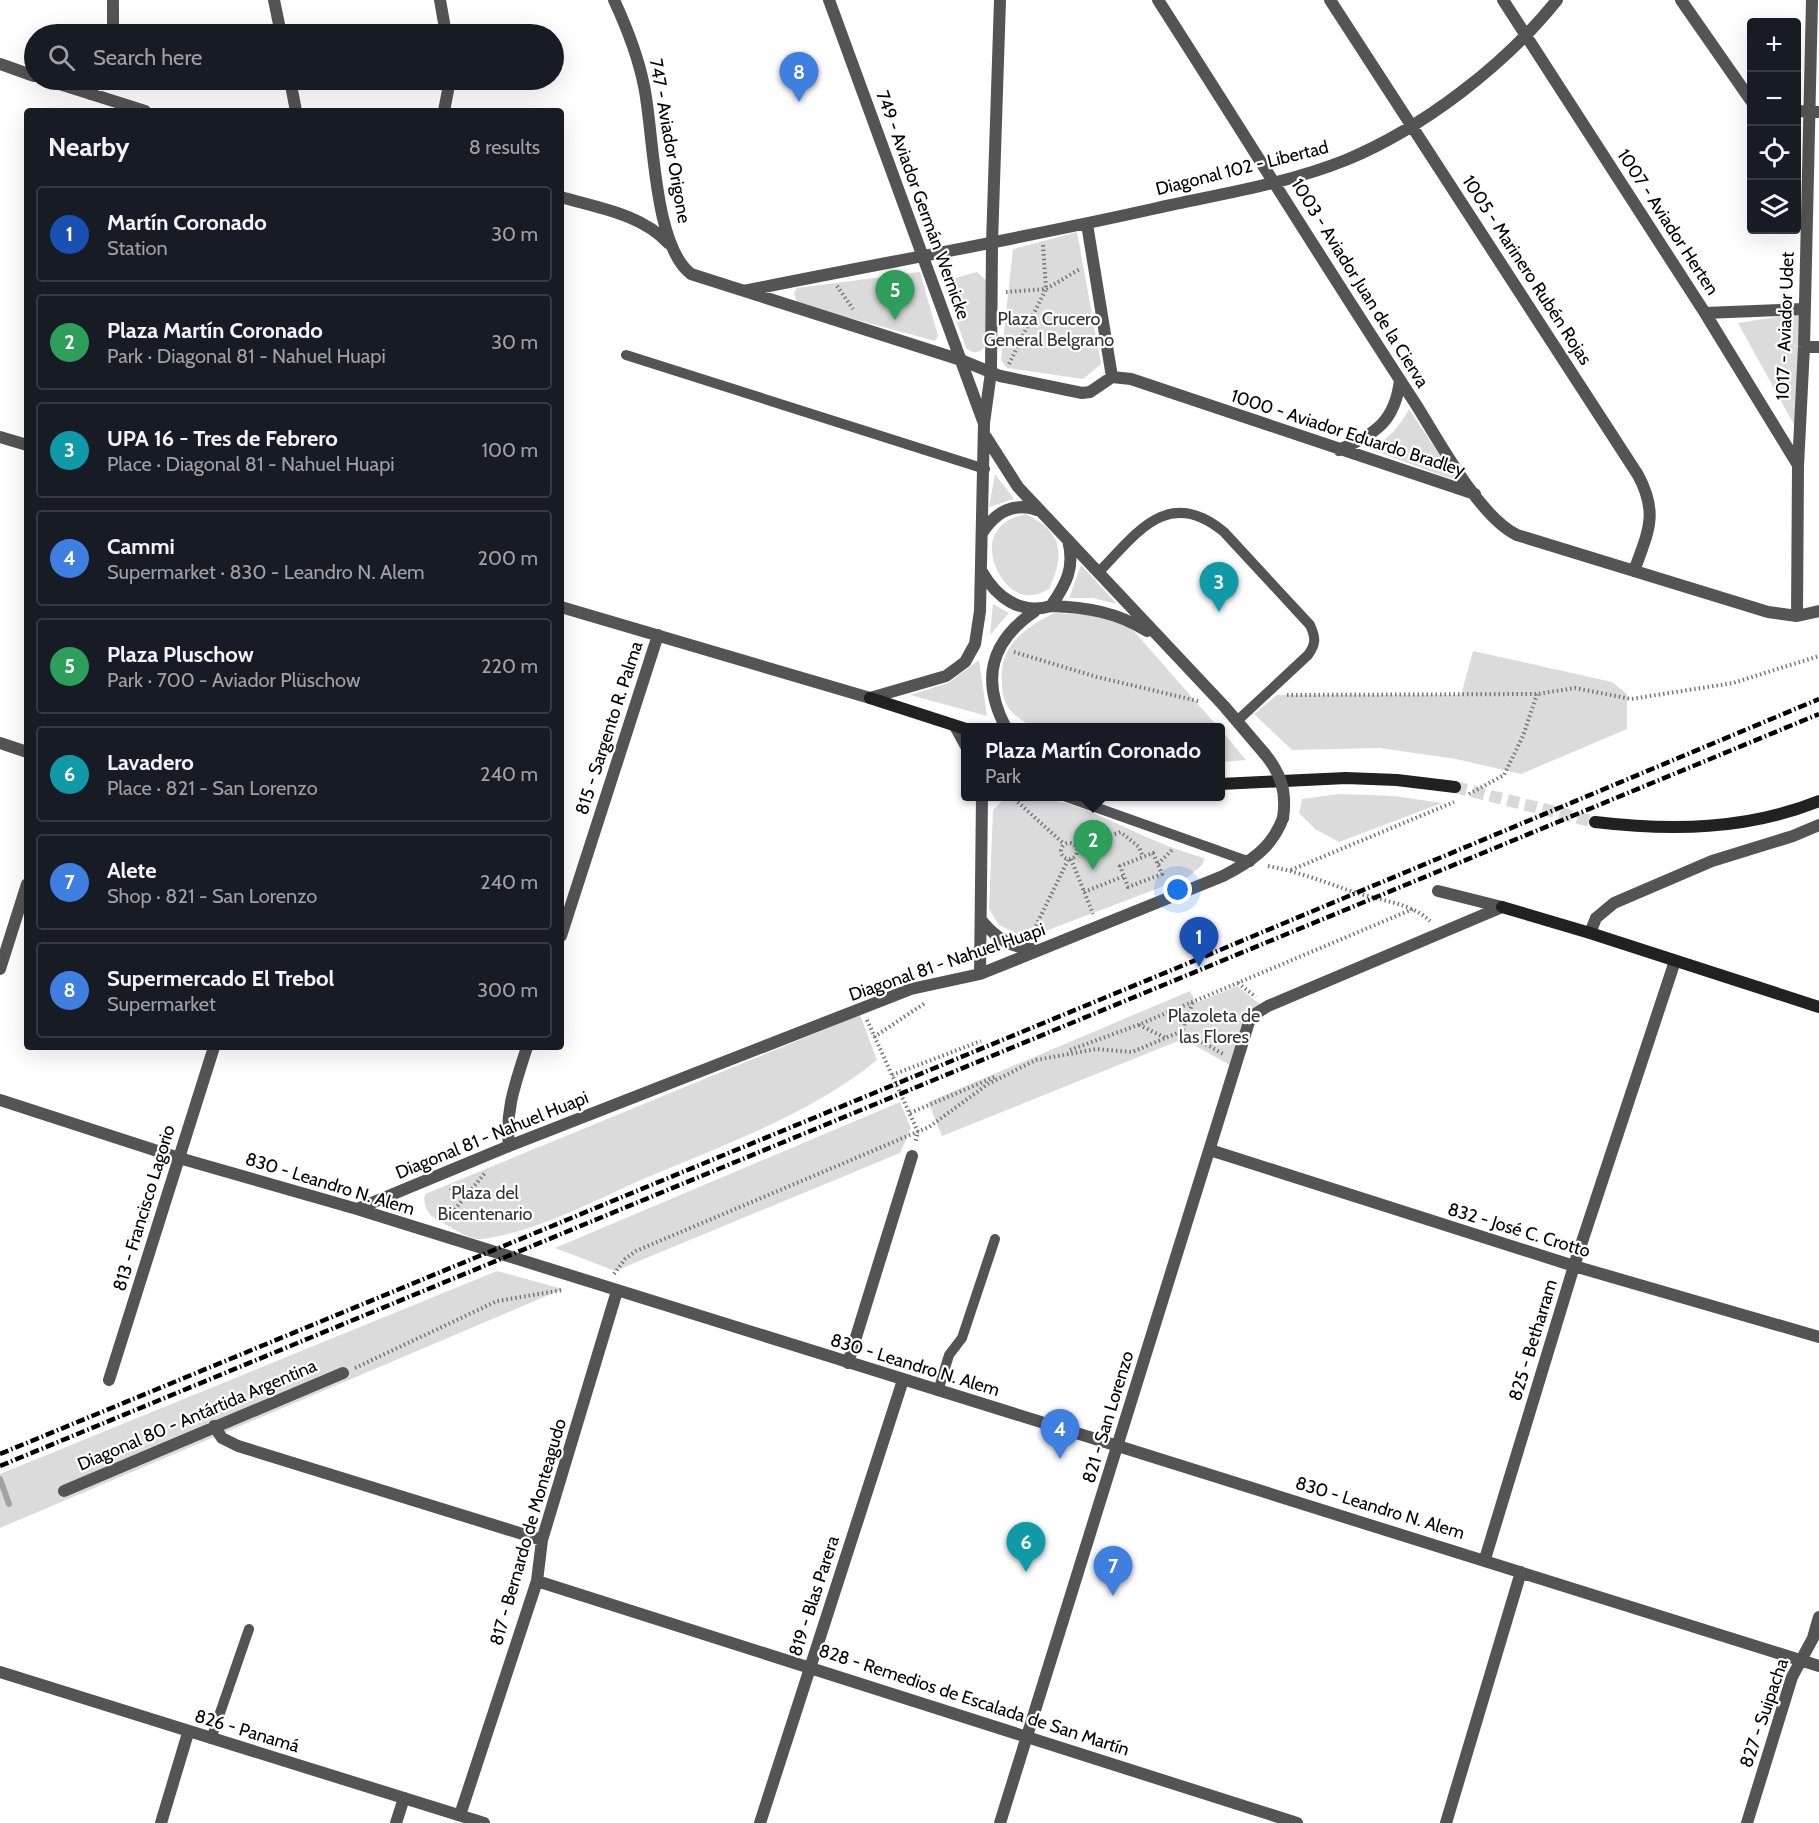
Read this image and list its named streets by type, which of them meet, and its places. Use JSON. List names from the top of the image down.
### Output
{
  "streets": {
    "street": [
      "747 - Aviador Origone",
      "Diagonal 102 - Libertad",
      "749 - Aviador Germán Wernicke",
      "1007 - Aviador Herten",
      "1005 - Marinero Rubén Rojas",
      "1003 - Aviador Juan de la Cierva",
      "1017 - Aviador Udet",
      "1000 - Aviador Eduardo Bradley",
      "815 - Sargento R. Palma",
      "Diagonal 81 - Nahuel Huapi",
      "830 - Leandro N. Alem",
      "813 - Francisco Lagorio",
      "832 - José C. Crotto",
      "825 - Betharram",
      "Diagonal 80 - Antártida Argentina",
      "821 - San Lorenzo",
      "817 - Bernardo de Monteagudo",
      "819 - Blas Parera",
      "828 - Remedios de Escalada de San Martín",
      "827 - Suipacha",
      "826 - Panamá"
    ]
  },
  "crossings": [
    ["747 - Aviador Origone", "Diagonal 102 - Libertad"],
    ["Diagonal 102 - Libertad", "749 - Aviador Germán Wernicke"],
    ["Diagonal 102 - Libertad", "1007 - Aviador Herten"],
    ["Diagonal 102 - Libertad", "1005 - Marinero Rubén Rojas"],
    ["Diagonal 102 - Libertad", "1003 - Aviador Juan de la Cierva"],
    ["1007 - Aviador Herten", "1017 - Aviador Udet"],
    ["1005 - Marinero Rubén Rojas", "1000 - Aviador Eduardo Bradley"],
    ["1003 - Aviador Juan de la Cierva", "1000 - Aviador Eduardo Bradley"],
    ["1017 - Aviador Udet", "1000 - Aviador Eduardo Bradley"],
    ["Diagonal 81 - Nahuel Huapi", "830 - Leandro N. Alem"],
    ["830 - Leandro N. Alem", "813 - Francisco Lagorio"],
    ["830 - Leandro N. Alem", "825 - Betharram"],
    ["830 - Leandro N. Alem", "821 - San Lorenzo"],
    ["830 - Leandro N. Alem", "817 - Bernardo de Monteagudo"],
    ["830 - Leandro N. Alem", "819 - Blas Parera"],
    ["830 - Leandro N. Alem", "827 - Suipacha"],
    ["832 - José C. Crotto", "825 - Betharram"],
    ["832 - José C. Crotto", "821 - San Lorenzo"],
    ["821 - San Lorenzo", "828 - Remedios de Escalada de San Martín"],
    ["817 - Bernardo de Monteagudo", "828 - Remedios de Escalada de San Martín"],
    ["817 - Bernardo de Monteagudo", "826 - Panamá"],
    ["819 - Blas Parera", "828 - Remedios de Escalada de San Martín"]
  ],
  "parks": ["Plaza Crucero General Belgrano", "Plazoleta de las Flores", "Plaza del Bicentenario"],
  "page": {
    "map_buttons": ["+", "−"],
    "search": "Search here",
    "pins": [
      "8",
      "5",
      "3",
      "2",
      "1",
      "4",
      "6",
      "7"
    ],
    "heading": ["Nearby", "8 results"],
    "list": [
      {
        "mark": "1",
        "name": "Martín Coronado",
        "note": "Station",
        "value": "30 m"
      },
      {
        "mark": "2",
        "name": "Plaza Martín Coronado",
        "note": "Park · Diagonal 81 - Nahuel Huapi",
        "value": "30 m"
      },
      {
        "mark": "3",
        "name": "UPA 16 - Tres de Febrero",
        "note": "Place · Diagonal 81 - Nahuel Huapi",
        "value": "100 m"
      },
      {
        "mark": "4",
        "name": "Cammi",
        "note": "Supermarket · 830 - Leandro N. Alem",
        "value": "200 m"
      },
      {
        "mark": "5",
        "name": "Plaza Pluschow",
        "note": "Park · 700 - Aviador Plüschow",
        "value": "220 m"
      },
      {
        "mark": "6",
        "name": "Lavadero",
        "note": "Place · 821 - San Lorenzo",
        "value": "240 m"
      },
      {
        "mark": "7",
        "name": "Alete",
        "note": "Shop · 821 - San Lorenzo",
        "value": "240 m"
      },
      {
        "mark": "8",
        "name": "Supermercado El Trebol",
        "note": "Supermarket",
        "value": "300 m"
      }
    ],
    "popup": ["Plaza Martín Coronado", "Park"]
  }
}
